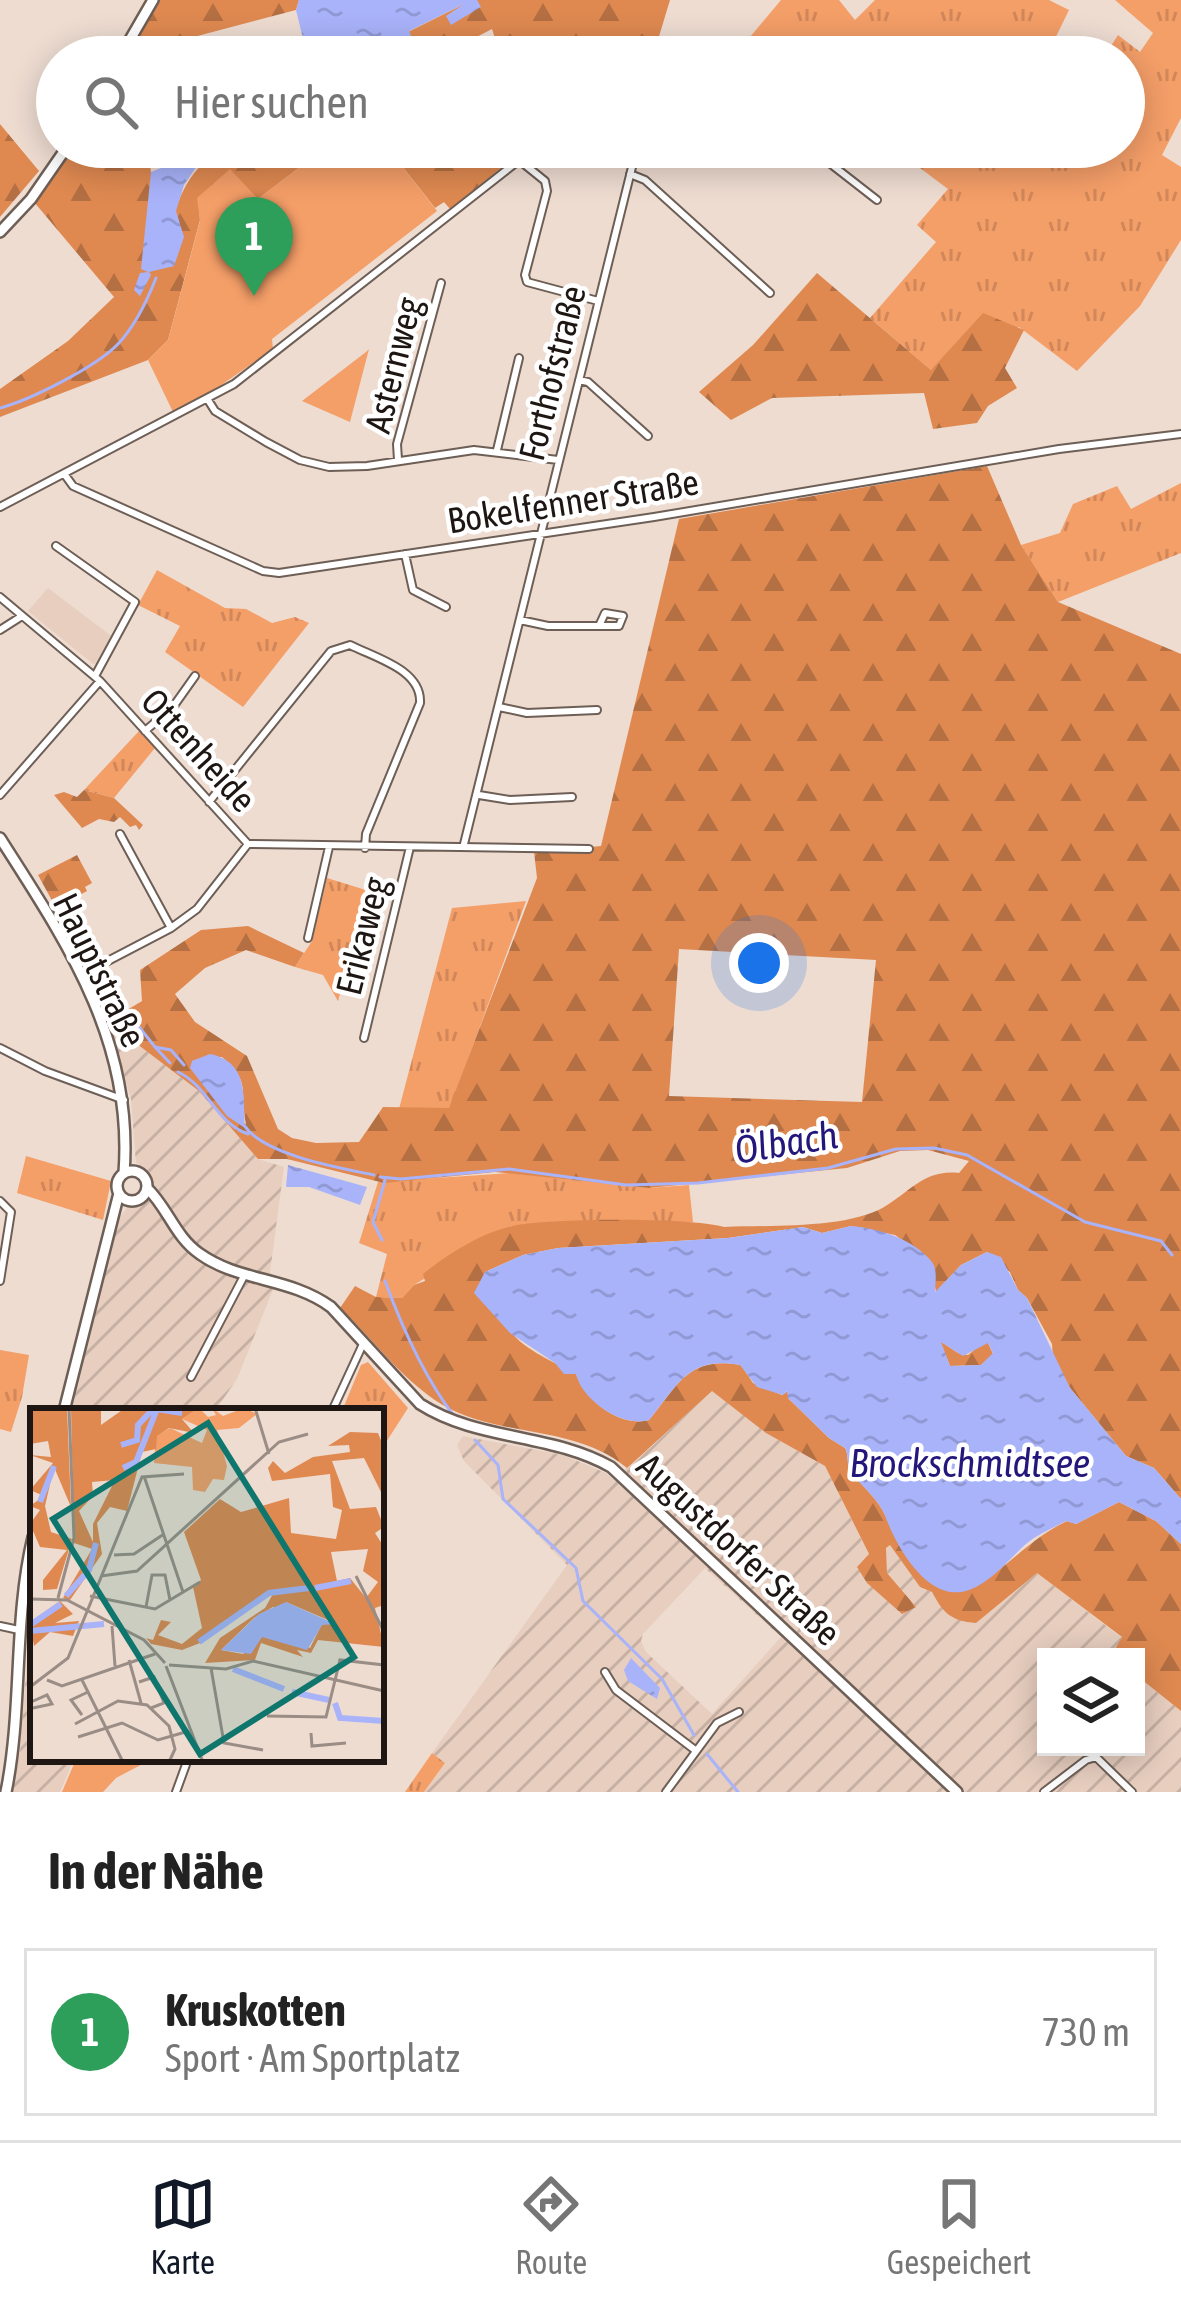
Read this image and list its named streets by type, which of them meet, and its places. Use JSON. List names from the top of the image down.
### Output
{
  "streets": {
    "main road": ["Hauptstraße", "Augustdorfer Straße"],
    "street": [
      "Asternweg",
      "Forthofstraße",
      "Bokelfenner Straße",
      "Ottenheide",
      "Erikaweg"
    ]
  },
  "crossings": [
    ["Forthofstraße", "Bokelfenner Straße"],
    ["Ottenheide", "Erikaweg"],
    ["Hauptstraße", "Augustdorfer Straße"]
  ],
  "water": ["Ölbach", "Brockschmidtsee"],
  "page": {
    "search": "Hier suchen",
    "pins": "1",
    "heading": "In der Nähe",
    "list": [
      {
        "mark": "1",
        "name": "Kruskotten",
        "note": "Sport · Am Sportplatz",
        "value": "730 m"
      }
    ],
    "nav": ["Karte", "Route", "Gespeichert"]
  }
}
